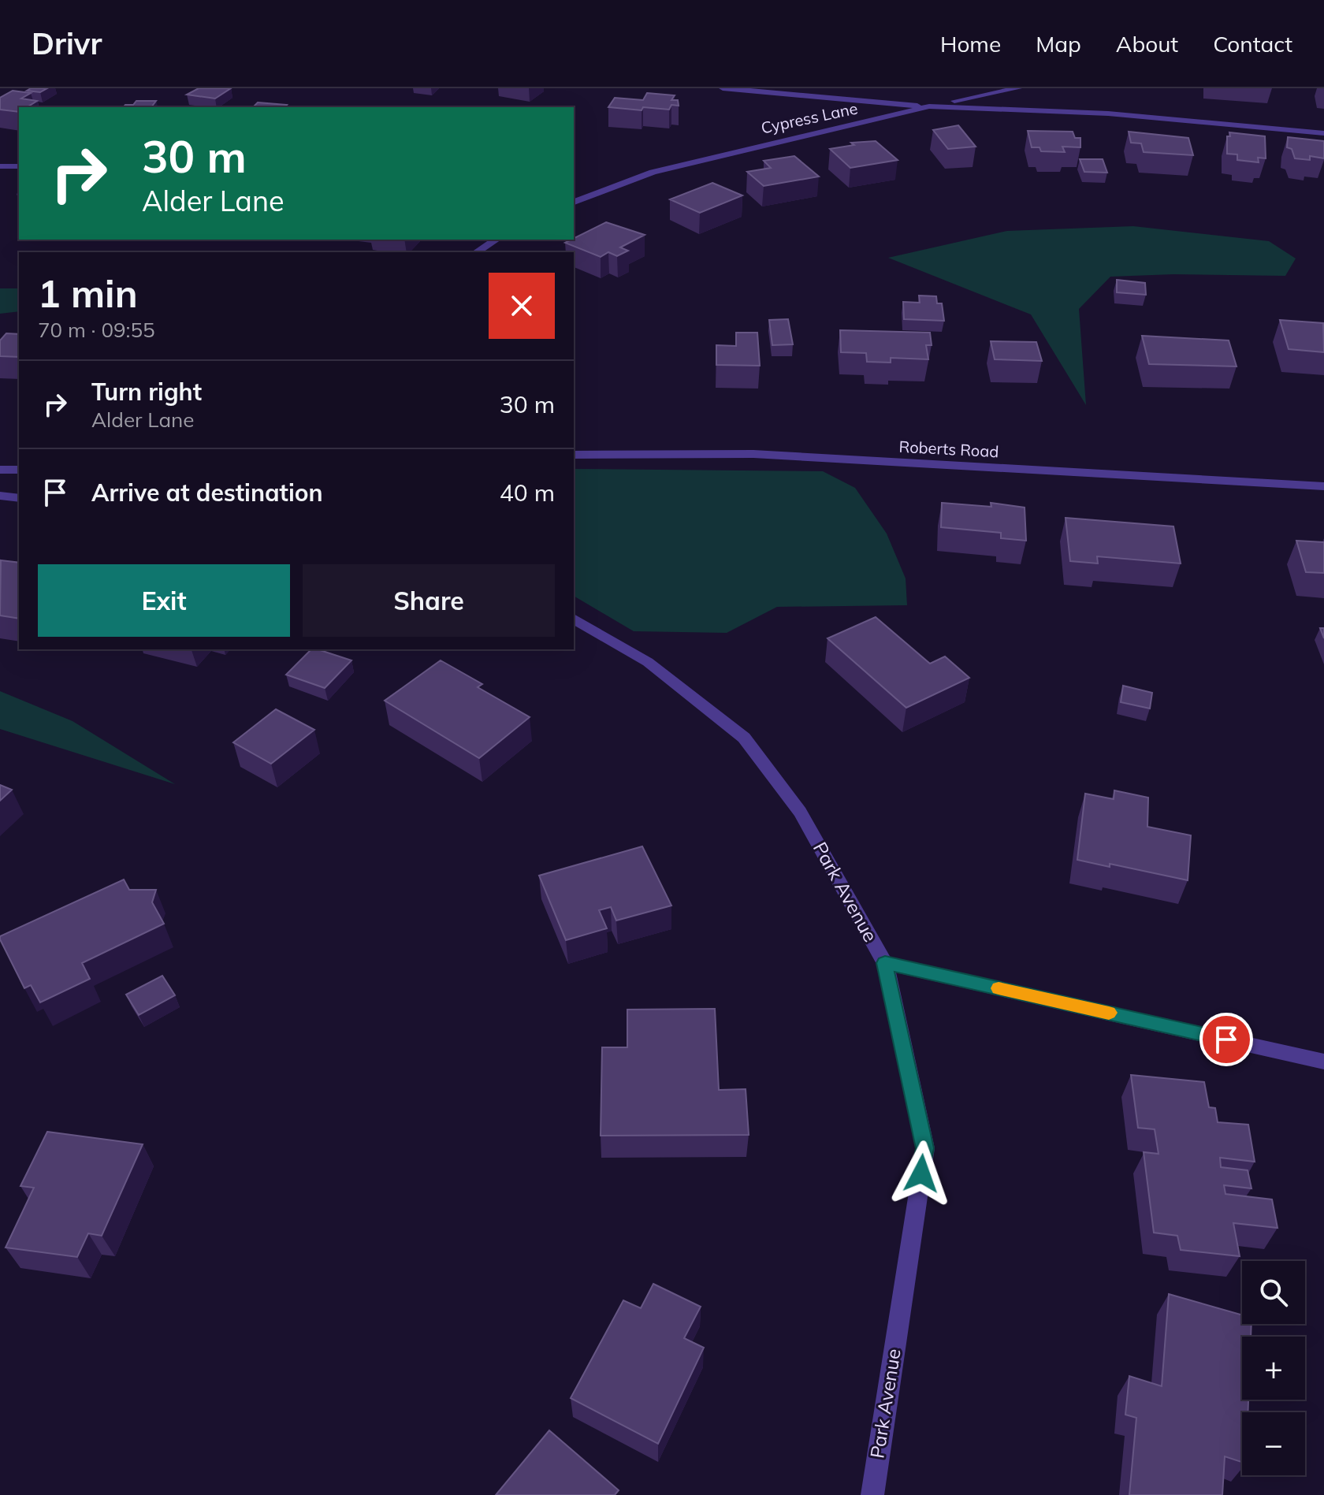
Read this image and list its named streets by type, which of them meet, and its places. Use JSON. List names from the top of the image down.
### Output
{
  "streets": {
    "street": ["Cypress Lane", "Roberts Road", "Park Avenue"]
  },
  "page": {
    "header": "Drivr",
    "nav": [
      "Home",
      "Map",
      "About",
      "Contact"
    ],
    "turn": ["30 m", "Alder Lane"],
    "heading": ["1 min", "70 m · 09:55"],
    "list": [
      {
        "name": "Turn right",
        "note": "Alder Lane",
        "value": "30 m"
      },
      {
        "name": "Arrive at destination",
        "value": "40 m"
      }
    ],
    "buttons": ["Exit", "Share"],
    "map_buttons": ["+", "−"]
  }
}
